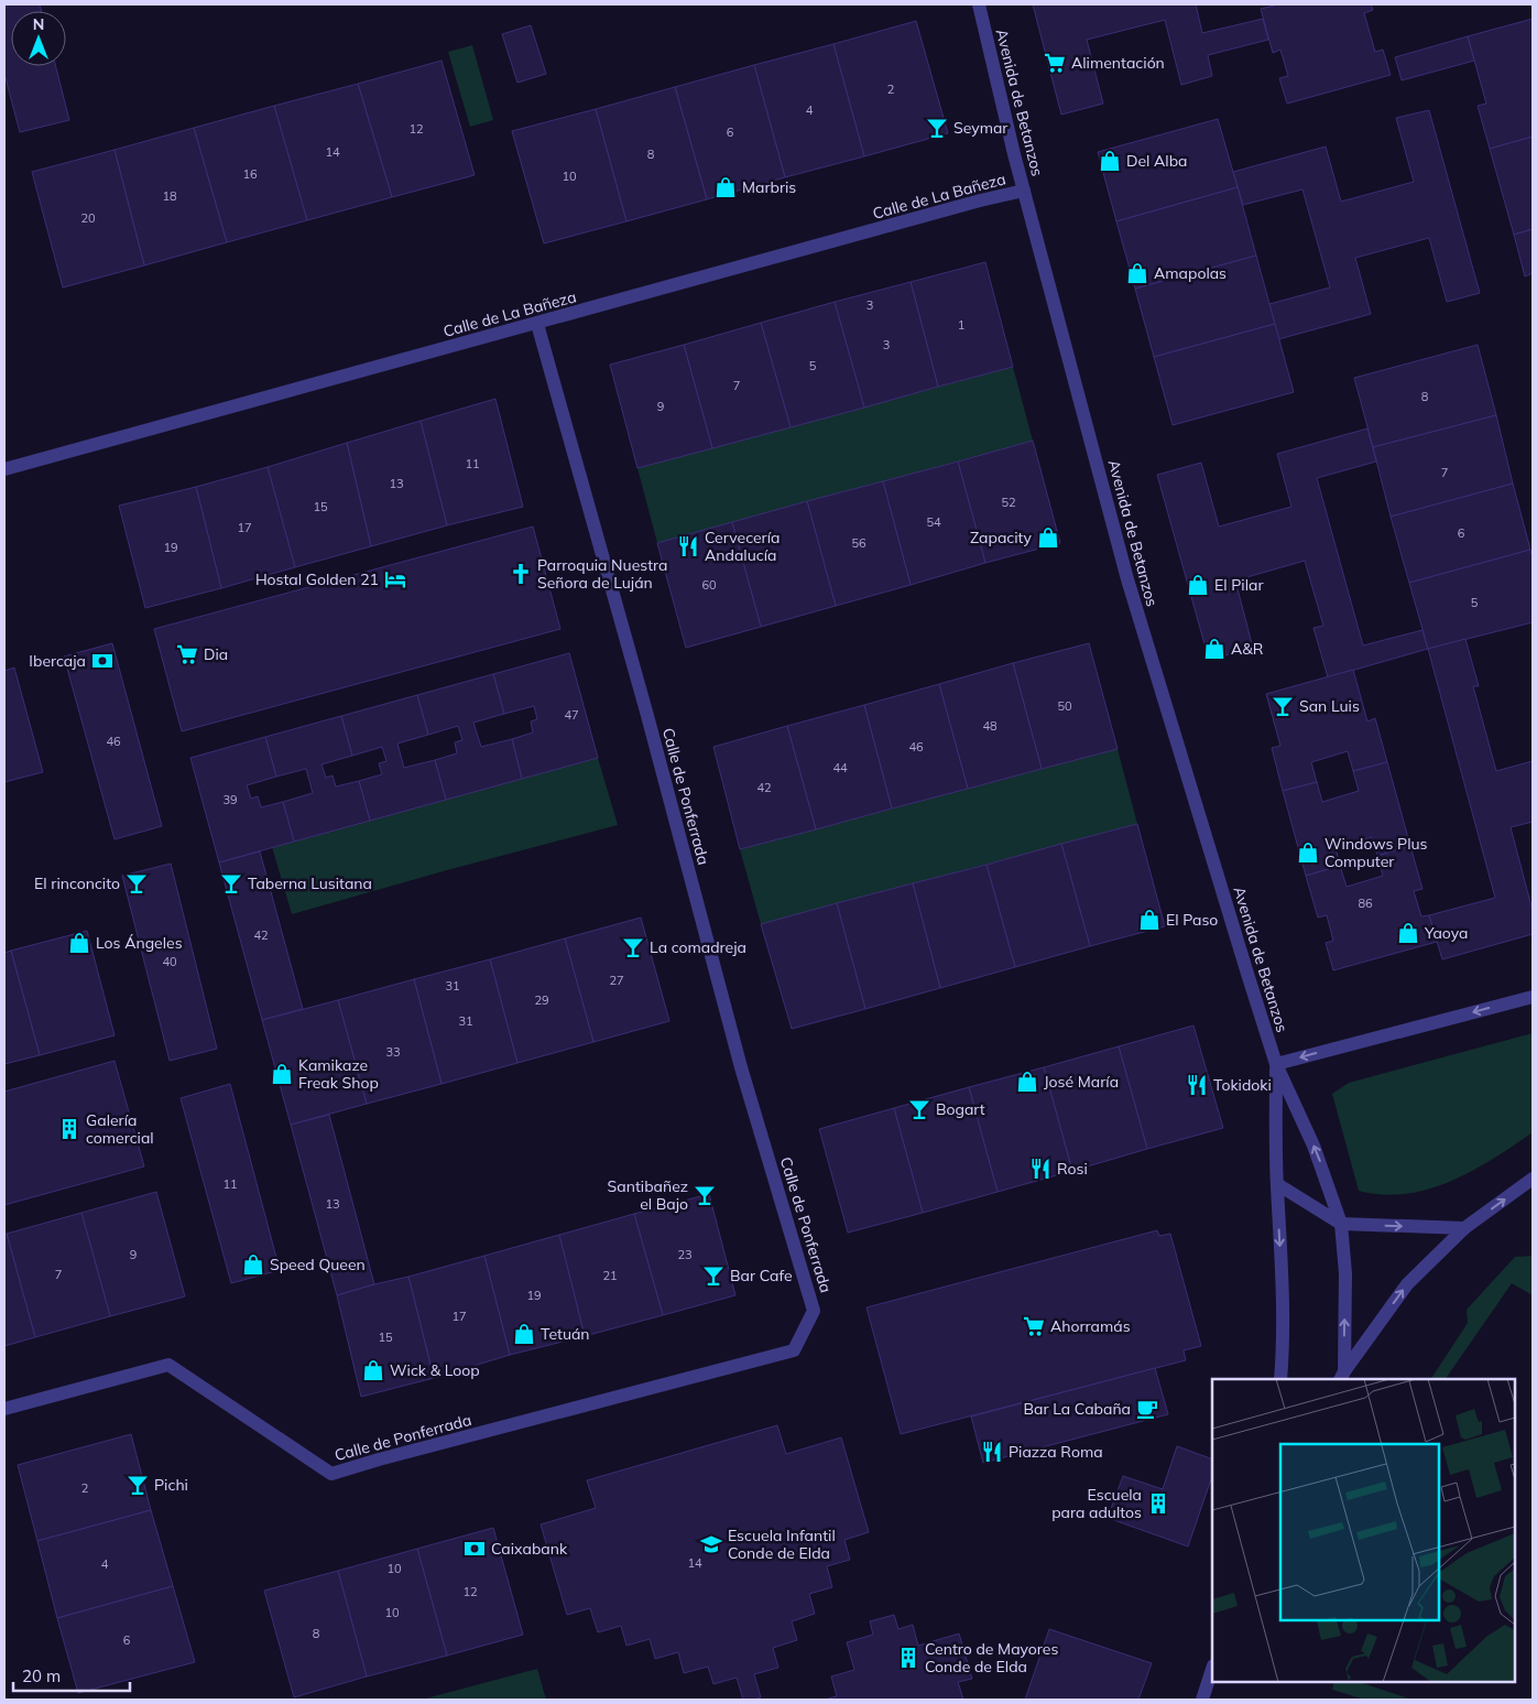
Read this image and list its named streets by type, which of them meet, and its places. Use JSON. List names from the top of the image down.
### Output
{
  "streets": {
    "street": ["Avenida de Betanzos", "Calle de La Bañeza", "Calle de Ponferrada"]
  },
  "crossings": [
    ["Avenida de Betanzos", "Calle de La Bañeza"],
    ["Calle de La Bañeza", "Calle de Ponferrada"]
  ],
  "places": {
    "supermarket": ["Alimentación", "Dia", "Ahorramás"],
    "bar": [
      "Seymar",
      "San Luis",
      "El rinconcito",
      "Taberna Lusitana",
      "La comadreja",
      "Bogart",
      "Santibañez el Bajo",
      "Bar Cafe",
      "Pichi"
    ],
    "shop": [
      "Del Alba",
      "Marbris",
      "Amapolas",
      "Zapacity",
      "El Pilar",
      "A&R",
      "Windows Plus Computer",
      "El Paso",
      "Yaoya",
      "Los Ángeles",
      "Kamikaze Freak Shop",
      "José María",
      "Speed Queen",
      "Tetuán",
      "Wick & Loop"
    ],
    "restaurant": [
      "Cervecería Andalucía",
      "Tokidoki",
      "Rosi",
      "Piazza Roma"
    ],
    "church": ["Parroquia Nuestra Señora de Luján"],
    "hotel": ["Hostal Golden 21"],
    "bank": ["Ibercaja", "Caixabank"],
    "building": ["Galería comercial", "Escuela para adultos", "Centro de Mayores Conde de Elda"],
    "cafe": ["Bar La Cabaña"],
    "school or university": ["Escuela Infantil Conde de Elda"]
  },
  "house_numbers": [
    "2",
    "4",
    "12",
    "6",
    "14",
    "8",
    "16",
    "10",
    "18",
    "20",
    "3",
    "1",
    "3",
    "5",
    "7",
    "8",
    "9",
    "11",
    "7",
    "13",
    "52",
    "15",
    "54",
    "17",
    "6",
    "56",
    "19",
    "60",
    "5",
    "50",
    "47",
    "48",
    "46",
    "46",
    "44",
    "42",
    "39",
    "86",
    "42",
    "40",
    "27",
    "31",
    "29",
    "31",
    "33",
    "11",
    "13",
    "9",
    "23",
    "7",
    "21",
    "19",
    "17",
    "15",
    "2",
    "14",
    "4",
    "10",
    "12",
    "10",
    "8",
    "6"
  ],
  "scale_bar": "20 m",
  "north": "top"
}
